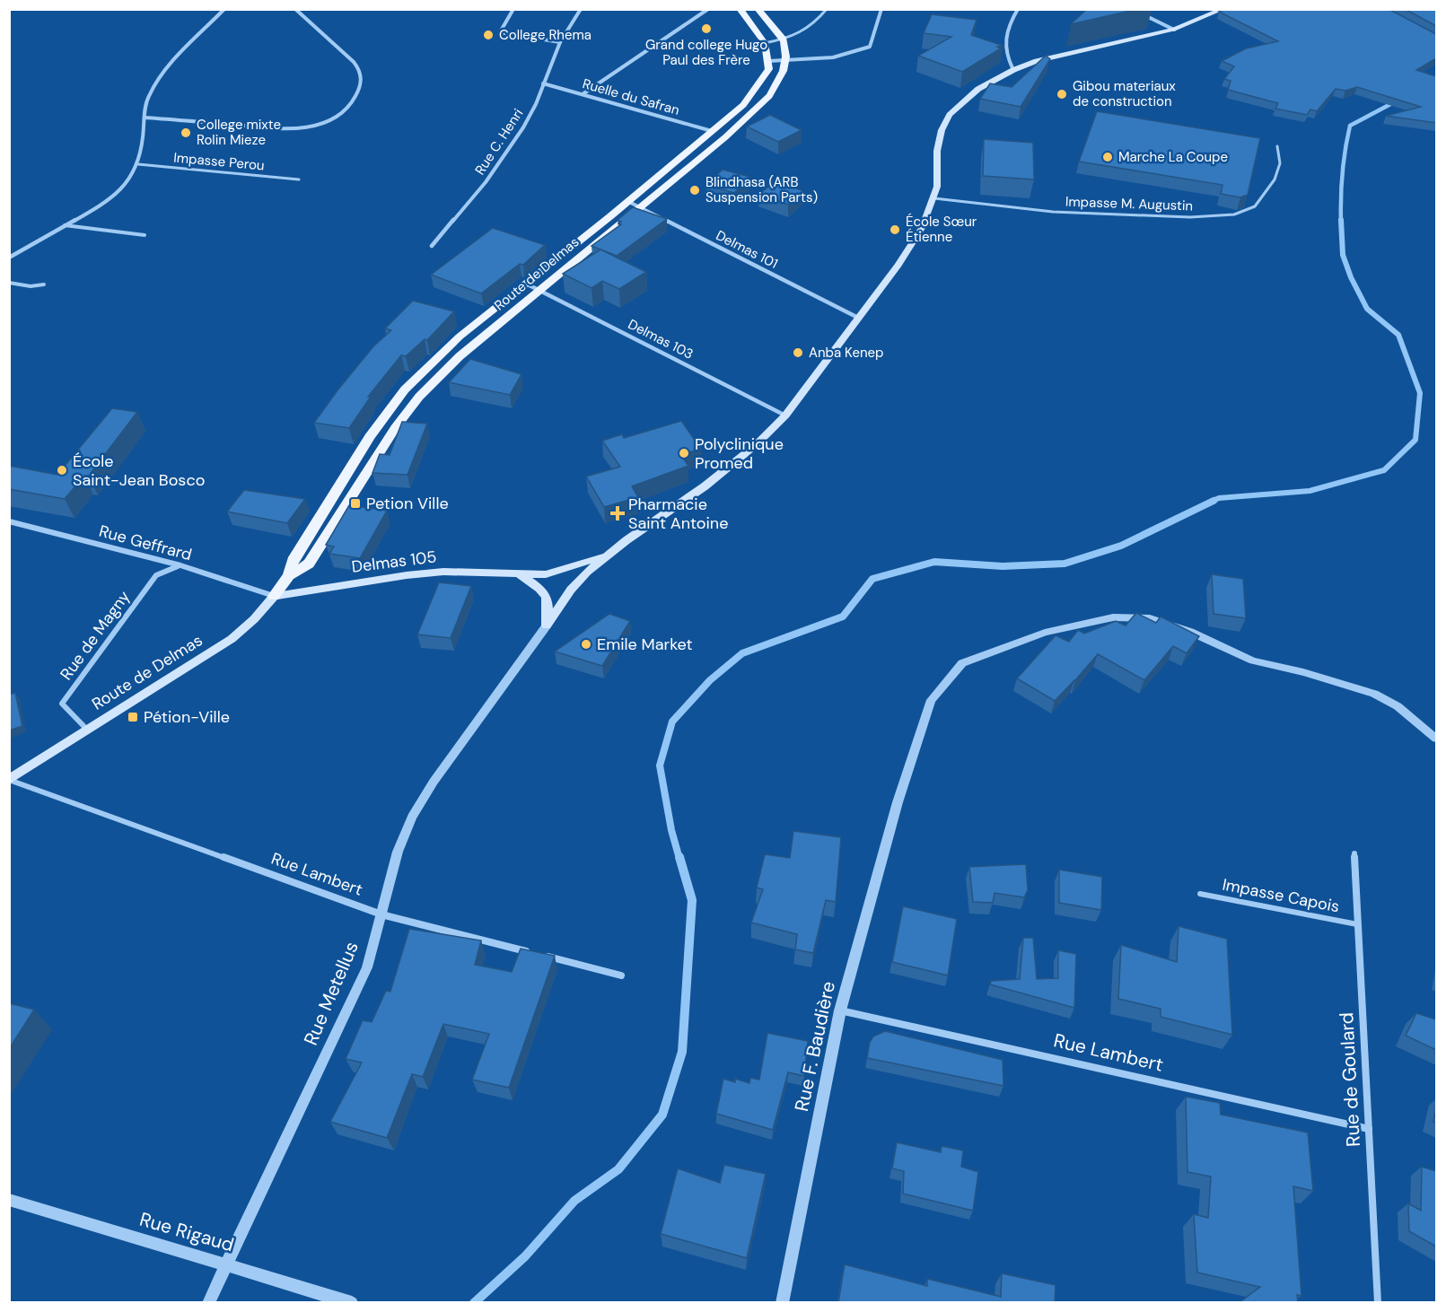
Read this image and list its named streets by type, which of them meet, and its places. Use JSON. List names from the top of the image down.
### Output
{
  "streets": {
    "main road": ["Route de Delmas", "Delmas 105"],
    "street": [
      "Ruelle du Safran",
      "Rue C. Henri",
      "Impasse M. Augustin",
      "Delmas 101",
      "Delmas 103",
      "Rue Geffrard",
      "Rue de Magny",
      "Rue Lambert",
      "Rue Metellus",
      "Rue F. Baudière",
      "Rue de Goulard",
      "Rue Rigaud"
    ],
    "lane": ["Impasse Perou", "Impasse Capois"]
  },
  "crossings": [
    ["Ruelle du Safran", "Rue C. Henri"],
    ["Ruelle du Safran", "Route de Delmas"],
    ["Delmas 101", "Route de Delmas"],
    ["Route de Delmas", "Delmas 103"],
    ["Route de Delmas", "Rue Geffrard"],
    ["Route de Delmas", "Delmas 105"],
    ["Route de Delmas", "Rue de Magny"],
    ["Route de Delmas", "Rue Lambert"],
    ["Rue Geffrard", "Delmas 105"],
    ["Rue Geffrard", "Rue de Magny"],
    ["Delmas 105", "Rue Metellus"],
    ["Rue Lambert", "Rue Metellus"],
    ["Rue Lambert", "Rue F. Baudière"],
    ["Rue Lambert", "Rue de Goulard"],
    ["Impasse Capois", "Rue de Goulard"],
    ["Rue Metellus", "Rue Rigaud"]
  ],
  "places": {
    "other": [
      "Grand college Hugo Paul des Frère",
      "College Rhema",
      "Gibou materiaux de construction",
      "College mixte Rolin Mieze",
      "Marche La Coupe",
      "Blindhasa (ARB Suspension Parts)",
      "École Sœur Étienne",
      "Anba Kenep",
      "Polyclinique Promed",
      "École Saint-Jean Bosco",
      "Emile Market"
    ],
    "transit": ["Petion Ville", "Pétion-Ville"],
    "health": ["Pharmacie Saint Antoine"]
  }
}
